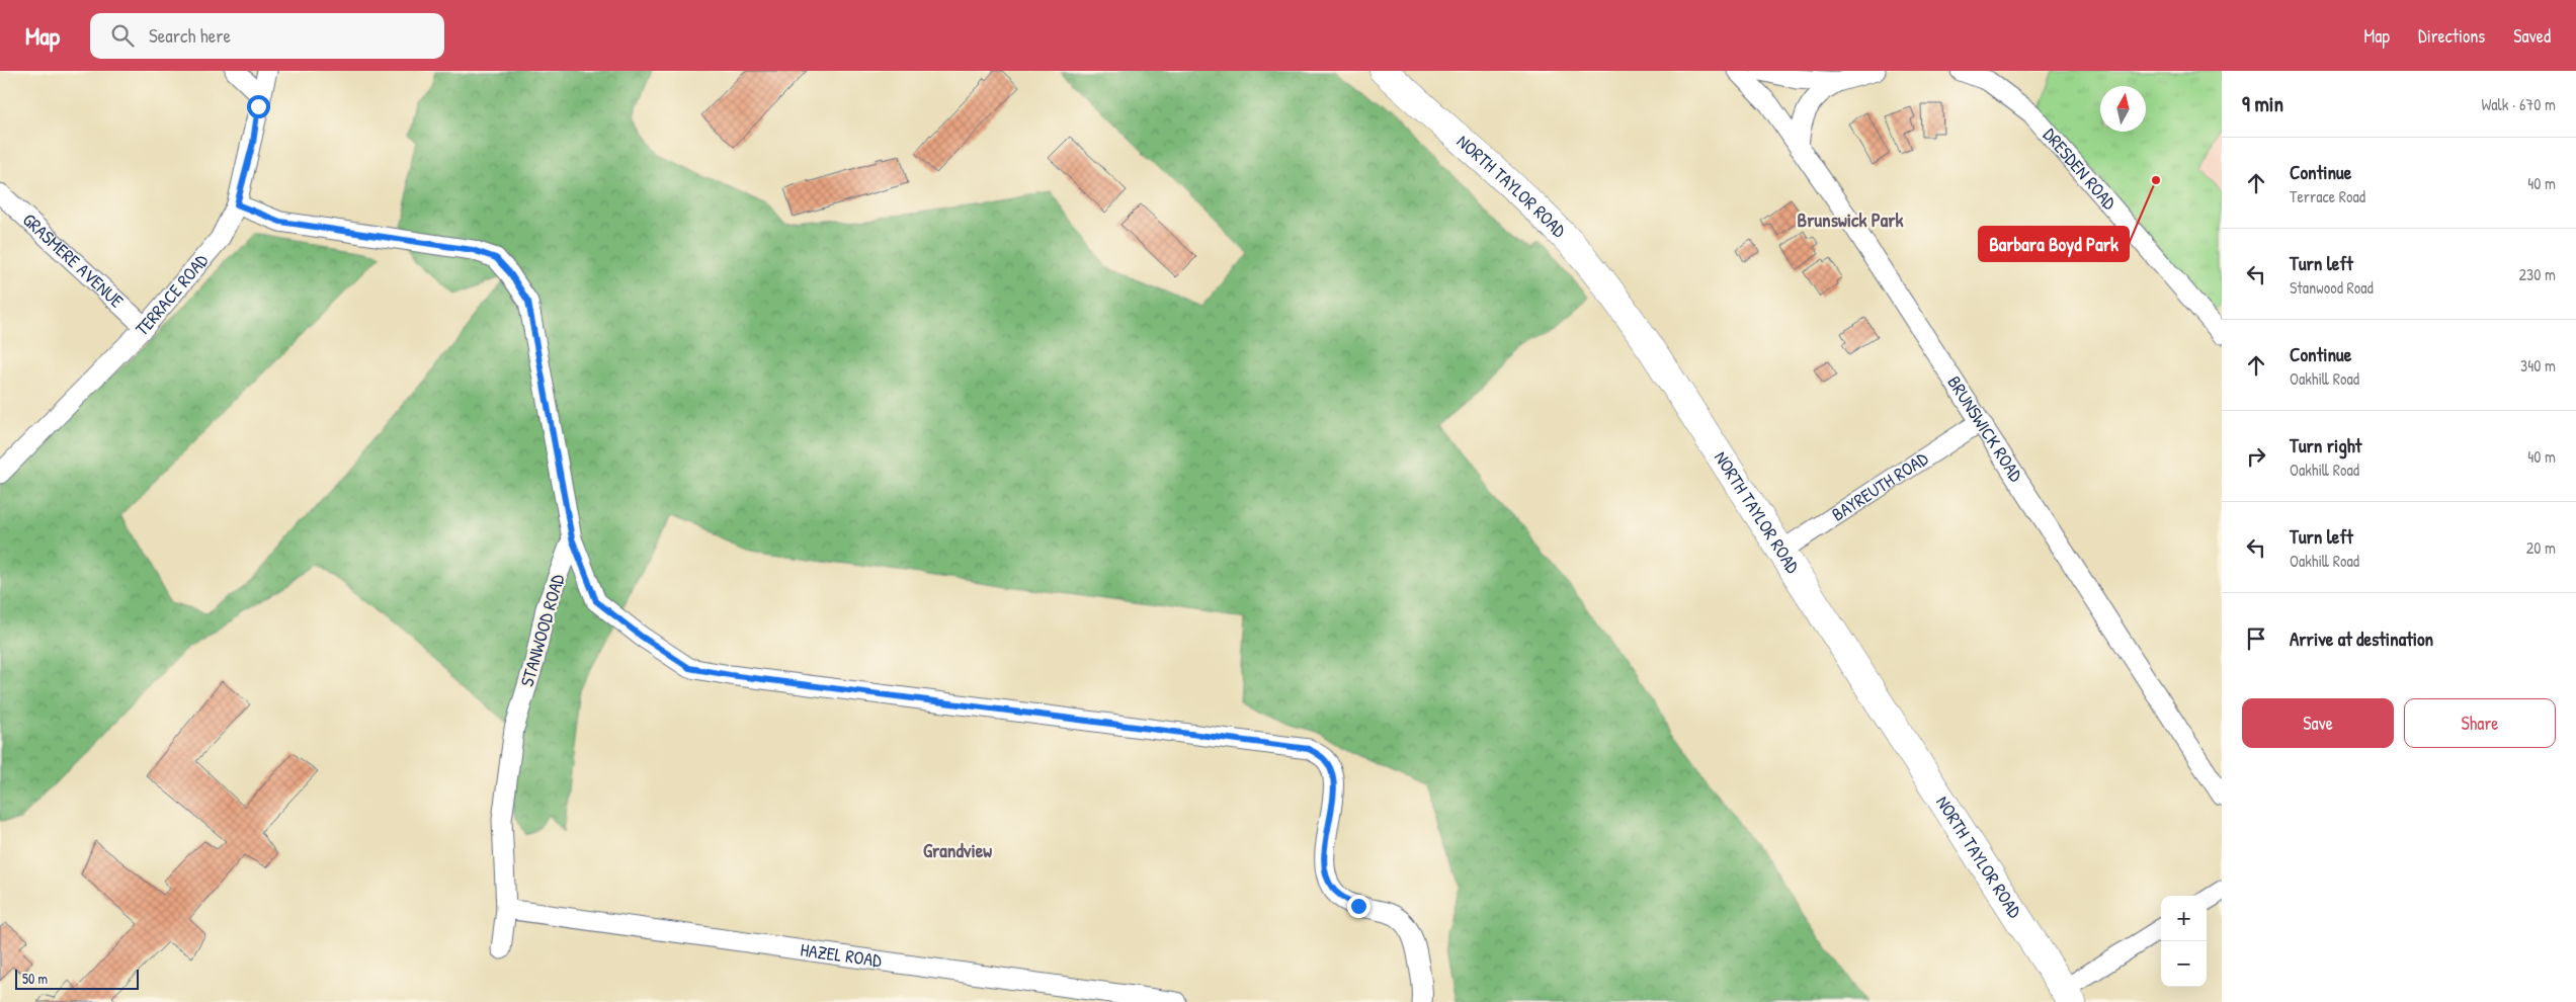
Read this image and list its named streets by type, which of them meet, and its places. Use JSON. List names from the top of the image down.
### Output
{
  "streets": {
    "street": [
      "DRESDEN ROAD",
      "NORTH TAYLOR ROAD",
      "GRASMERE AVENUE",
      "TERRACE ROAD",
      "BRUNSWICK ROAD",
      "BAYREUTH ROAD",
      "STANWOOD ROAD",
      "HAZEL ROAD"
    ]
  },
  "crossings": [
    ["NORTH TAYLOR ROAD", "BAYREUTH ROAD"],
    ["GRASMERE AVENUE", "TERRACE ROAD"],
    ["BRUNSWICK ROAD", "BAYREUTH ROAD"],
    ["STANWOOD ROAD", "HAZEL ROAD"]
  ],
  "districts": ["Brunswick Park", "Grandview"],
  "places": ["Barbara Boyd Park"],
  "scale_bar": "50 m",
  "north": "top",
  "page": {
    "header": "Map",
    "search": "Search here",
    "nav": ["Map", "Directions", "Saved"],
    "heading": ["9 min", "Walk · 670 m"],
    "list": [
      ["Continue", "Terrace Road", "40 m"],
      ["Turn left", "Stanwood Road", "230 m"],
      ["Continue", "Oakhill Road", "340 m"],
      ["Turn right", "Oakhill Road", "40 m"],
      ["Turn left", "Oakhill Road", "20 m"],
      "Arrive at destination"
    ],
    "buttons": ["Save", "Share"],
    "map_buttons": ["+", "−"],
    "scale": "50 m"
  }
}
